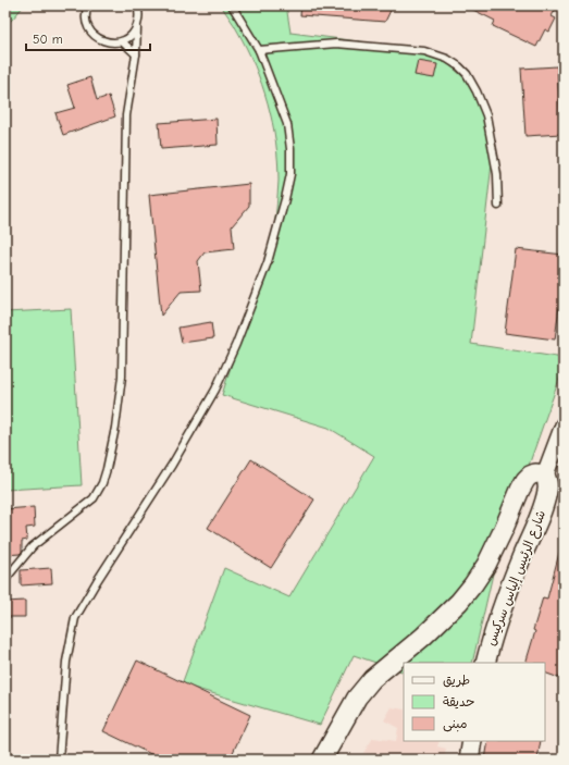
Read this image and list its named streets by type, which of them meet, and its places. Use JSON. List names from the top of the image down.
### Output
{
  "streets": {
    "main road": ["شارع الرئيس إلياس سركيس"]
  },
  "legend": ["طريق", "حديقة", "مبنى"],
  "scale_bar": "50 m"
}
